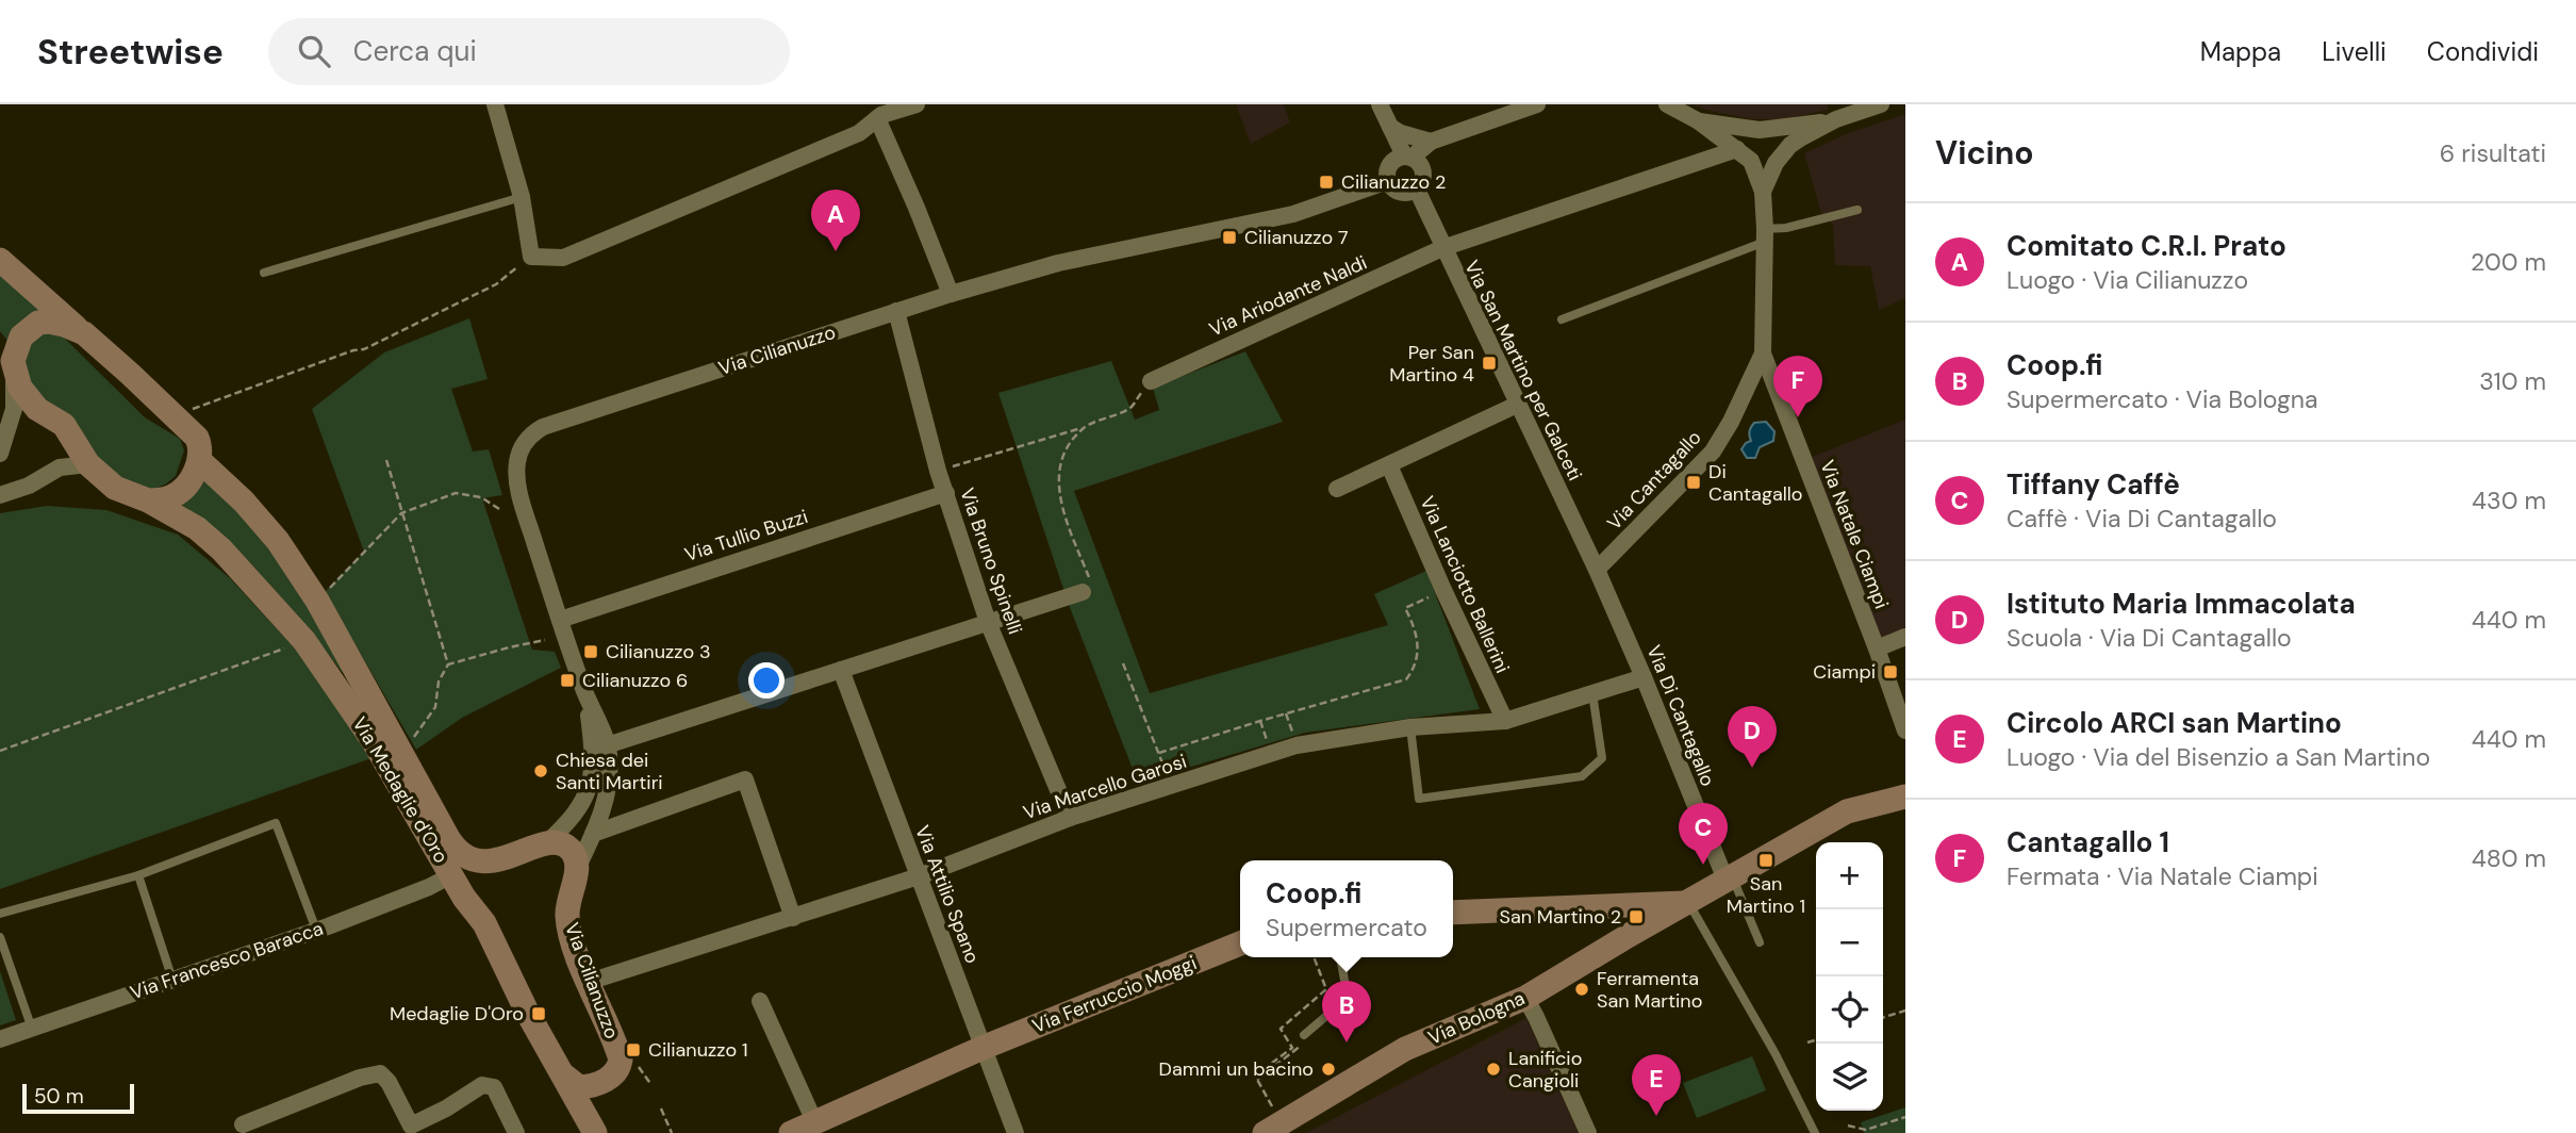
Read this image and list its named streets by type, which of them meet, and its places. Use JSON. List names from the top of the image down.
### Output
{
  "streets": {
    "street": [
      "Via Ariodante Naldi",
      "Via Cilianuzzo",
      "Via San Martino per Galceti",
      "Via Cantagallo",
      "Via Natale Ciampi",
      "Via Tullio Buzzi",
      "Via Bruno Spinelli",
      "Via Lanciotto Ballerini",
      "Via Di Cantagallo",
      "Via Marcello Garosi",
      "Via Medaglie d'Oro",
      "Via Attilio Spano",
      "Via Francesco Baracca",
      "Via Ferruccio Moggi",
      "Via Bologna"
    ]
  },
  "crossings": [
    ["Via Ariodante Naldi", "Via San Martino per Galceti"],
    ["Via Cilianuzzo", "Via San Martino per Galceti"],
    ["Via Cilianuzzo", "Via Tullio Buzzi"],
    ["Via Cilianuzzo", "Via Bruno Spinelli"],
    ["Via Cilianuzzo", "Via Marcello Garosi"],
    ["Via Cilianuzzo", "Via Francesco Baracca"],
    ["Via San Martino per Galceti", "Via Cantagallo"],
    ["Via San Martino per Galceti", "Via Di Cantagallo"],
    ["Via Cantagallo", "Via Natale Ciampi"],
    ["Via Cantagallo", "Via Di Cantagallo"],
    ["Via Tullio Buzzi", "Via Bruno Spinelli"],
    ["Via Bruno Spinelli", "Via Marcello Garosi"],
    ["Via Lanciotto Ballerini", "Via Marcello Garosi"],
    ["Via Di Cantagallo", "Via Marcello Garosi"],
    ["Via Di Cantagallo", "Via Bologna"],
    ["Via Marcello Garosi", "Via Attilio Spano"],
    ["Via Medaglie d'Oro", "Via Francesco Baracca"],
    ["Via Attilio Spano", "Via Ferruccio Moggi"]
  ],
  "places": {
    "transit": [
      "Cilianuzzo 2",
      "Cilianuzzo 7",
      "Per San Martino 4",
      "Di Cantagallo",
      "Cilianuzzo 3",
      "Ciampi",
      "Cilianuzzo 6",
      "San Martino 1",
      "San Martino 2",
      "Medaglie D'Oro",
      "Cilianuzzo 1"
    ],
    "other": [
      "Chiesa dei Santi Martiri",
      "Ferramenta San Martino",
      "Dammi un bacino",
      "Lanificio Cangioli"
    ]
  },
  "scale_bar": "50 m",
  "page": {
    "header": "Streetwise",
    "search": "Cerca qui",
    "nav": ["Mappa", "Livelli", "Condividi"],
    "heading": ["Vicino", "6 risultati"],
    "pins": [
      "A",
      "F",
      "D",
      "C",
      "B",
      "E"
    ],
    "list": [
      {
        "mark": "A",
        "name": "Comitato C.R.I. Prato",
        "note": "Luogo · Via Cilianuzzo",
        "value": "200 m"
      },
      {
        "mark": "B",
        "name": "Coop.fi",
        "note": "Supermercato · Via Bologna",
        "value": "310 m"
      },
      {
        "mark": "C",
        "name": "Tiffany Caffè",
        "note": "Caffè · Via Di Cantagallo",
        "value": "430 m"
      },
      {
        "mark": "D",
        "name": "Istituto Maria Immacolata",
        "note": "Scuola · Via Di Cantagallo",
        "value": "440 m"
      },
      {
        "mark": "E",
        "name": "Circolo ARCI san Martino",
        "note": "Luogo · Via del Bisenzio a San Martino",
        "value": "440 m"
      },
      {
        "mark": "F",
        "name": "Cantagallo 1",
        "note": "Fermata · Via Natale Ciampi",
        "value": "480 m"
      }
    ],
    "map_buttons": ["+", "−"],
    "popup": ["Coop.fi", "Supermercato"],
    "scale": "50 m"
  }
}
